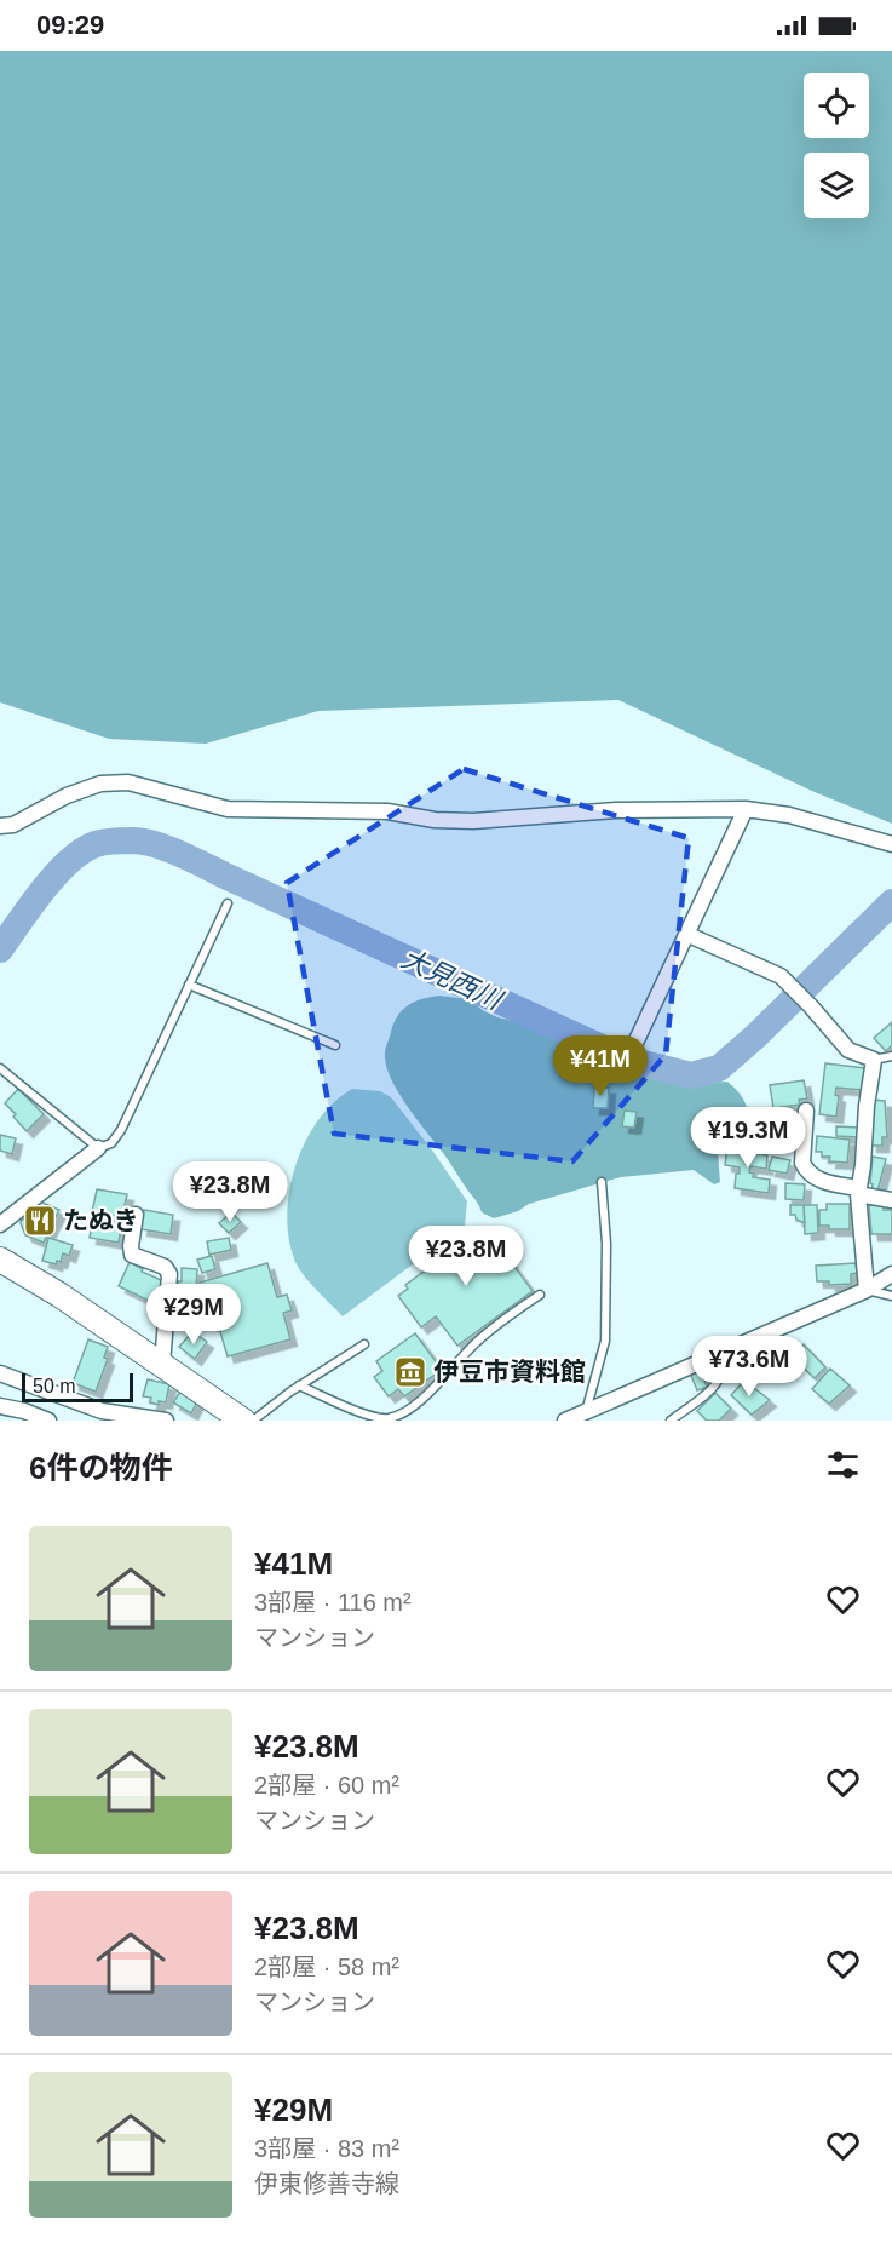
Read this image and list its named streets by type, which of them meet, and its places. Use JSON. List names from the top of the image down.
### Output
{
  "water": ["大見西川"],
  "places": {
    "restaurant": ["たぬき"],
    "museum": ["伊豆市資料館"]
  },
  "scale_bar": "50 m",
  "page": {
    "status": "09:29",
    "price": [
      "¥41M",
      "¥19.3M",
      "¥23.8M",
      "¥23.8M",
      "¥29M",
      "¥73.6M"
    ],
    "scale": "50 m",
    "heading": "6件の物件",
    "list": [
      {
        "name": "¥41M",
        "note": "3部屋 · 116 m² · マンション"
      },
      {
        "name": "¥23.8M",
        "note": "2部屋 · 60 m² · マンション"
      },
      {
        "name": "¥23.8M",
        "note": "2部屋 · 58 m² · マンション"
      },
      {
        "name": "¥29M",
        "note": "3部屋 · 83 m² · 伊東修善寺線"
      }
    ]
  }
}
